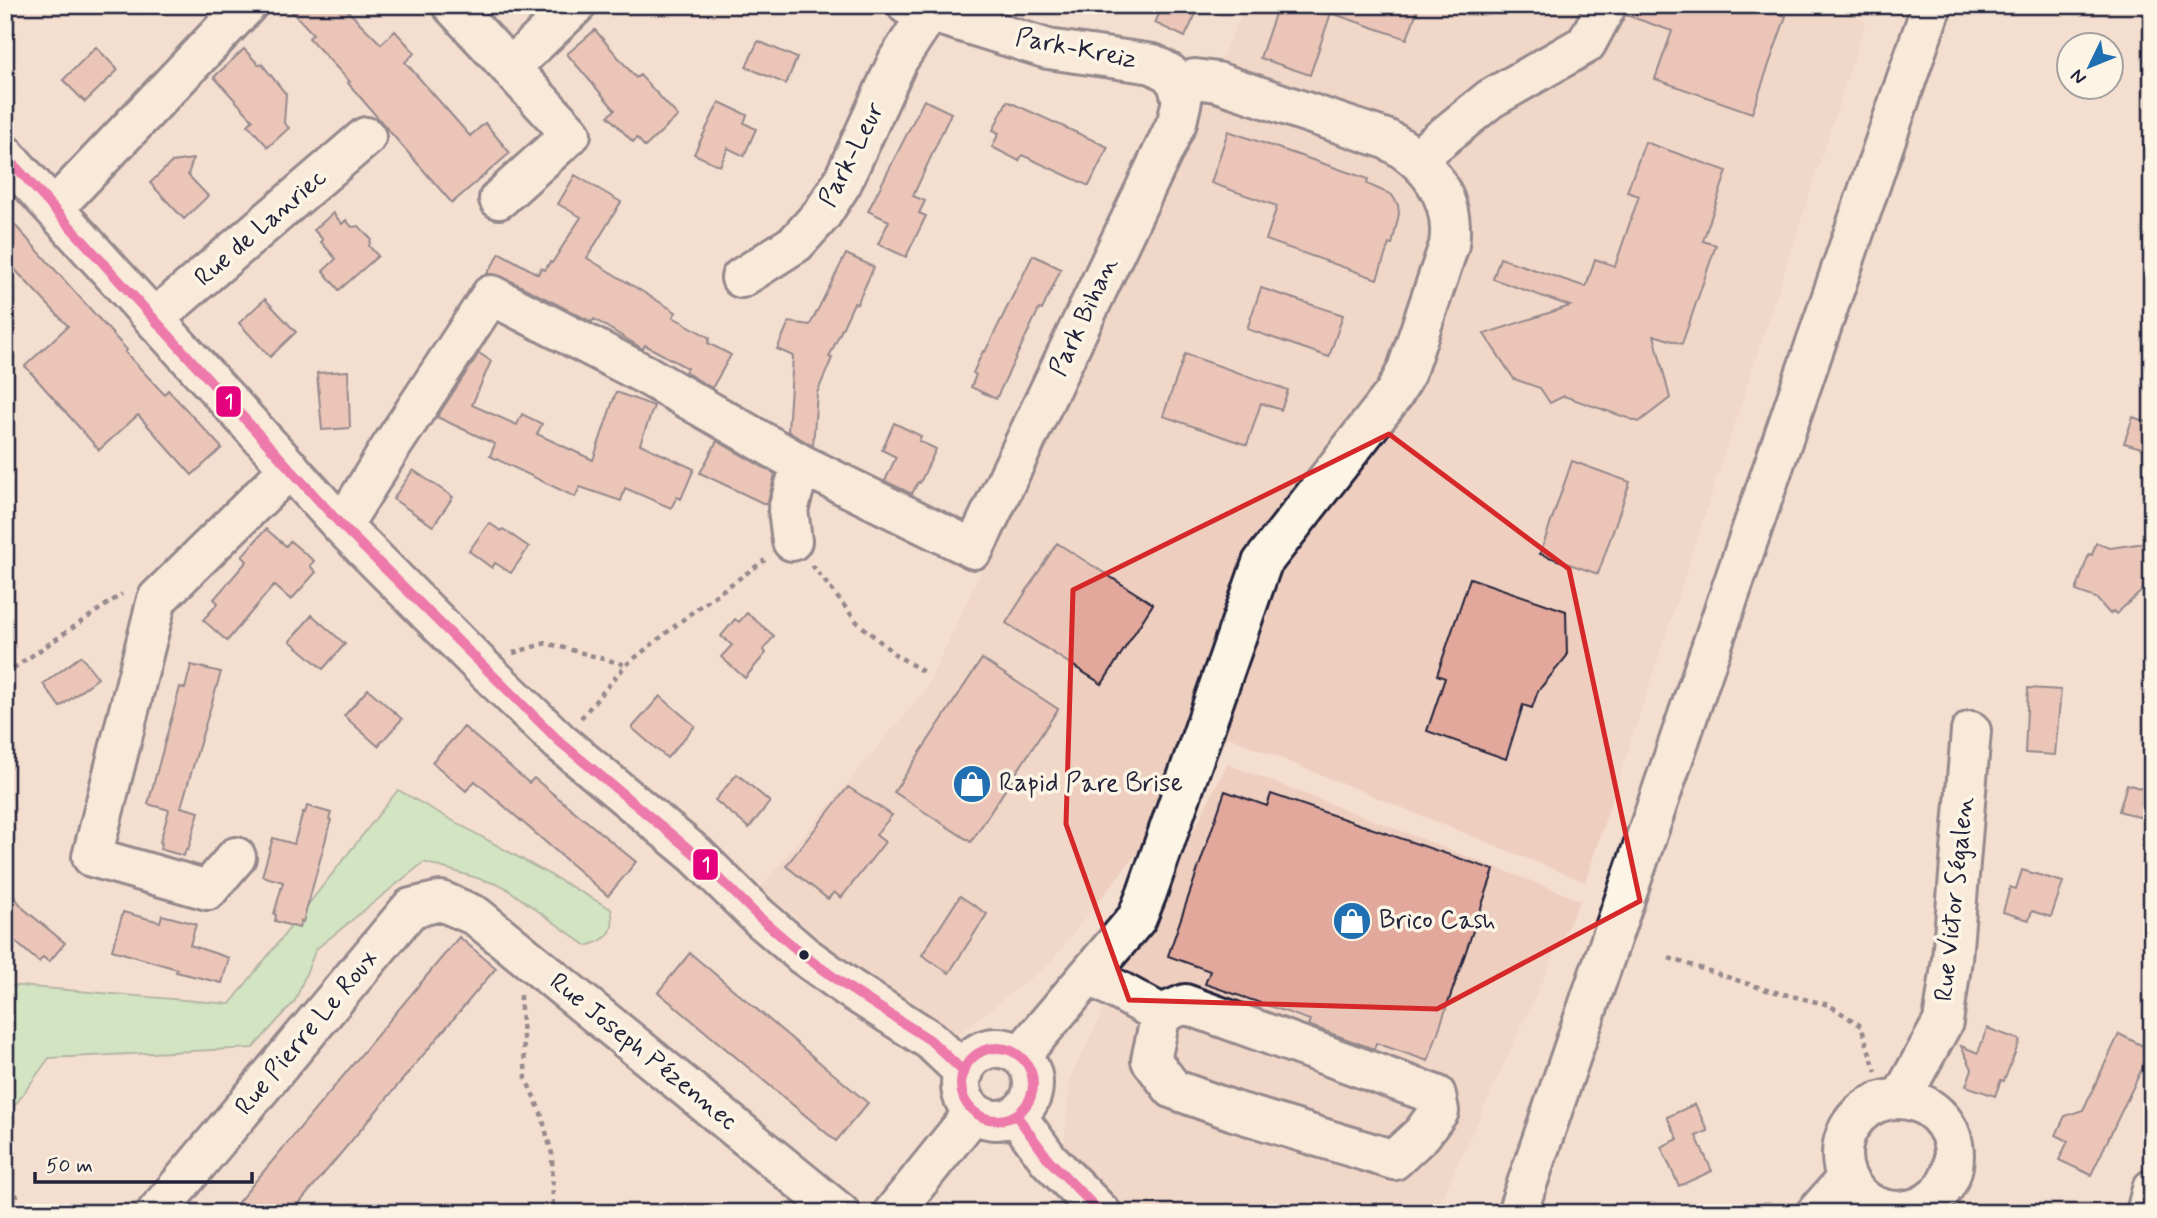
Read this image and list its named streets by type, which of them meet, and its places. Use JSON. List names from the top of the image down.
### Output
{
  "streets": {
    "street": [
      "Park-Kreiz",
      "Park-Leur",
      "Rue de Lanriec",
      "Park Bihan",
      "Rue Victor Ségalen",
      "Rue Pierre Le Roux",
      "Rue Joseph Pézennec"
    ]
  },
  "crossings": [
    ["Park-Kreiz", "Park-Leur"],
    ["Park-Kreiz", "Park Bihan"],
    ["Rue Pierre Le Roux", "Rue Joseph Pézennec"]
  ],
  "places": {
    "shop": ["Rapid Pare Brise", "Brico Cash"]
  },
  "lines": ["transit line 1"],
  "scale_bar": "50 m",
  "north": "bottom left"
}
